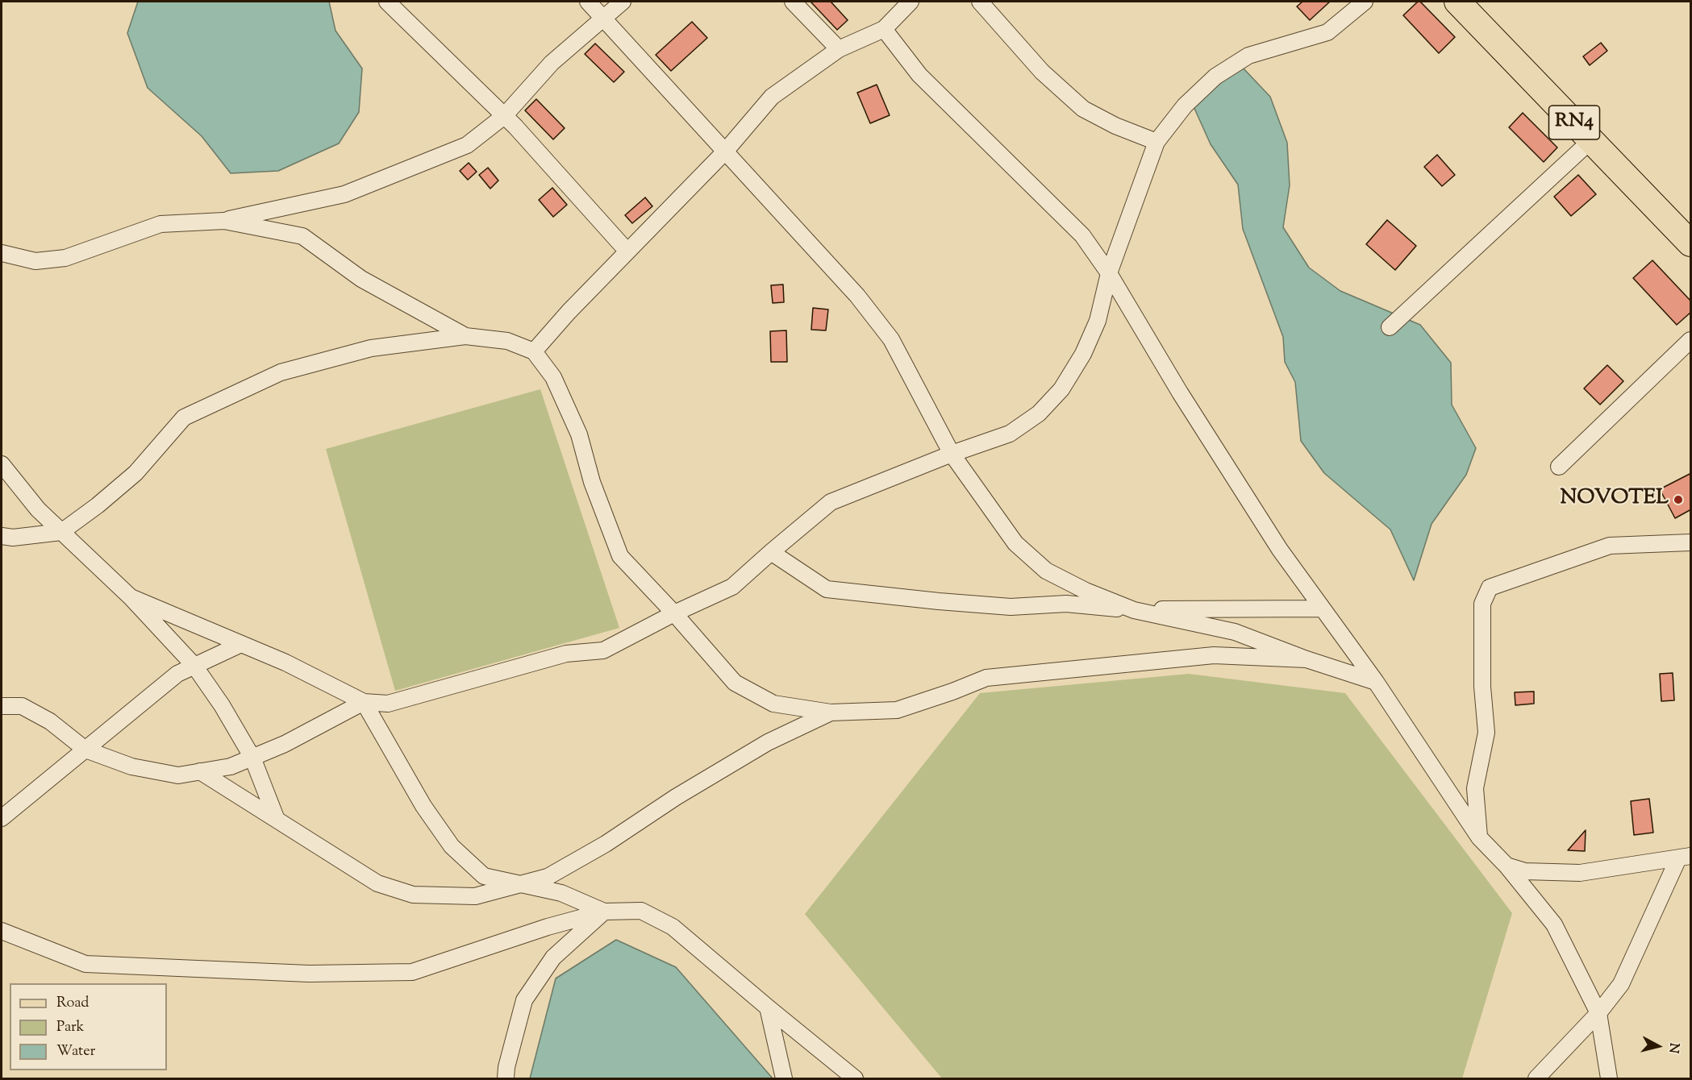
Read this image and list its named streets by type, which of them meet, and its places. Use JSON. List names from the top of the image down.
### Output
{
  "streets": {
    "main road": ["RN4"]
  },
  "places": ["NOVOTEL"],
  "legend": ["Road", "Park", "Water"],
  "north": "right"
}
